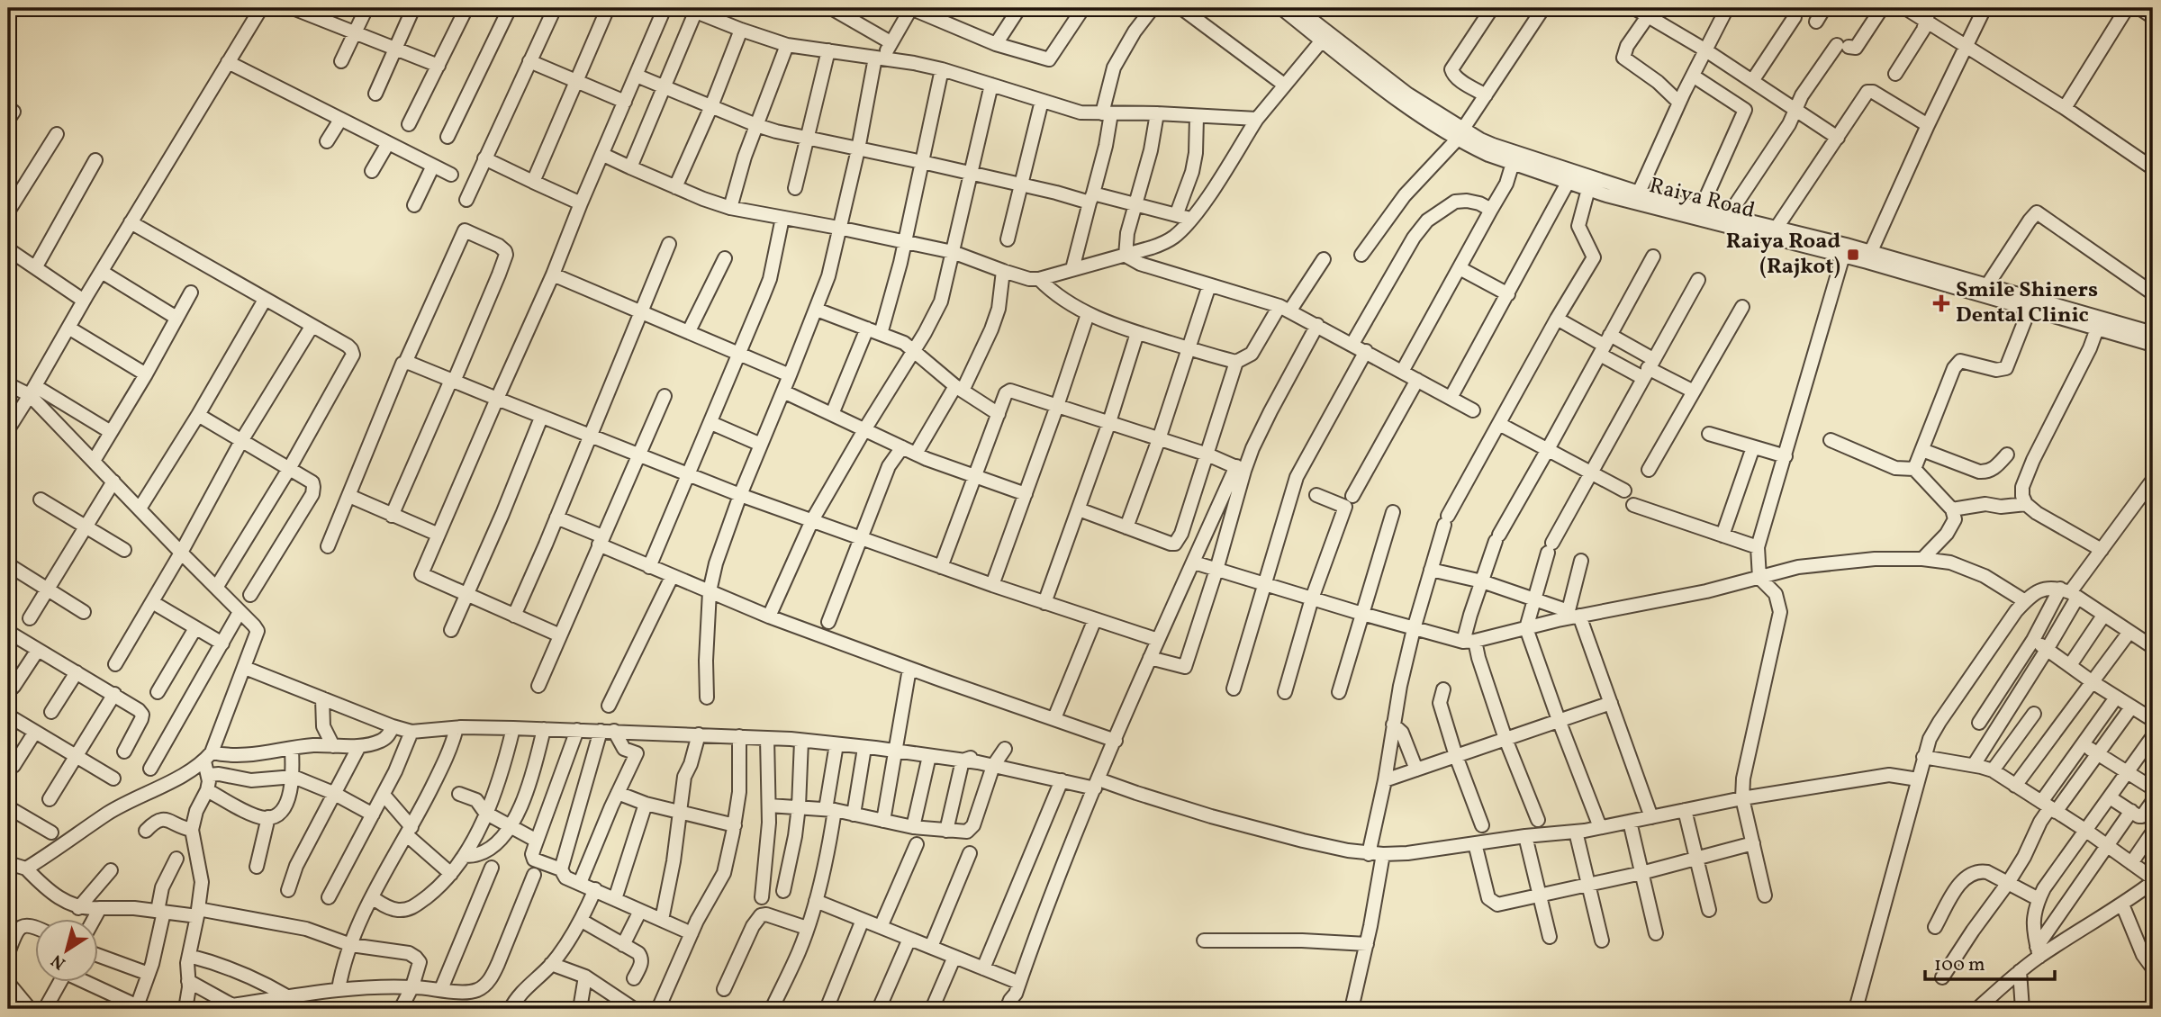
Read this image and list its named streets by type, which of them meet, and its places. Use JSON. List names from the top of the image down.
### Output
{
  "streets": {
    "street": ["Raiya Road"]
  },
  "places": {
    "transit": ["Raiya Road (Rajkot)"],
    "health": ["Smile Shiners Dental Clinic"]
  },
  "scale_bar": "100 m",
  "north": "bottom left"
}
